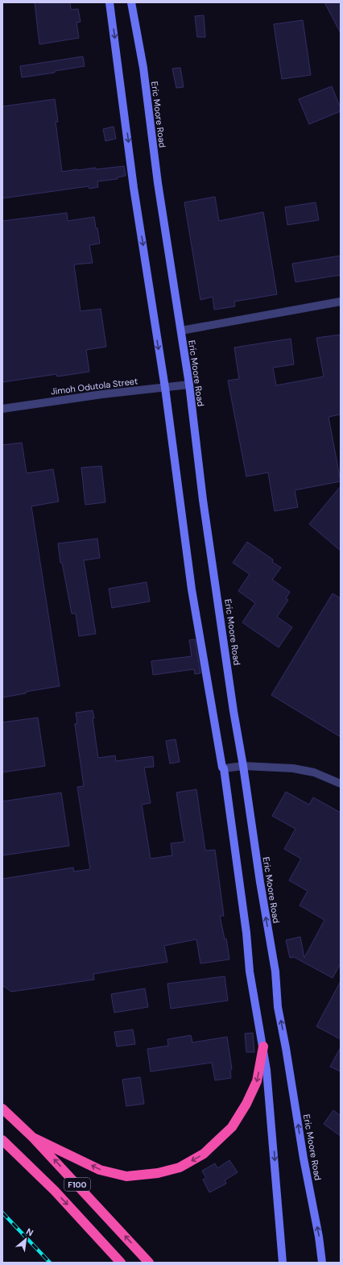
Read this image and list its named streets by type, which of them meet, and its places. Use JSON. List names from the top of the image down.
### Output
{
  "streets": {
    "highway": ["F100"],
    "street": ["Eric Moore Road", "Jimoh Odutola Street"]
  },
  "crossings": [
    ["Eric Moore Road", "Jimoh Odutola Street"]
  ],
  "north": "top right"
}
